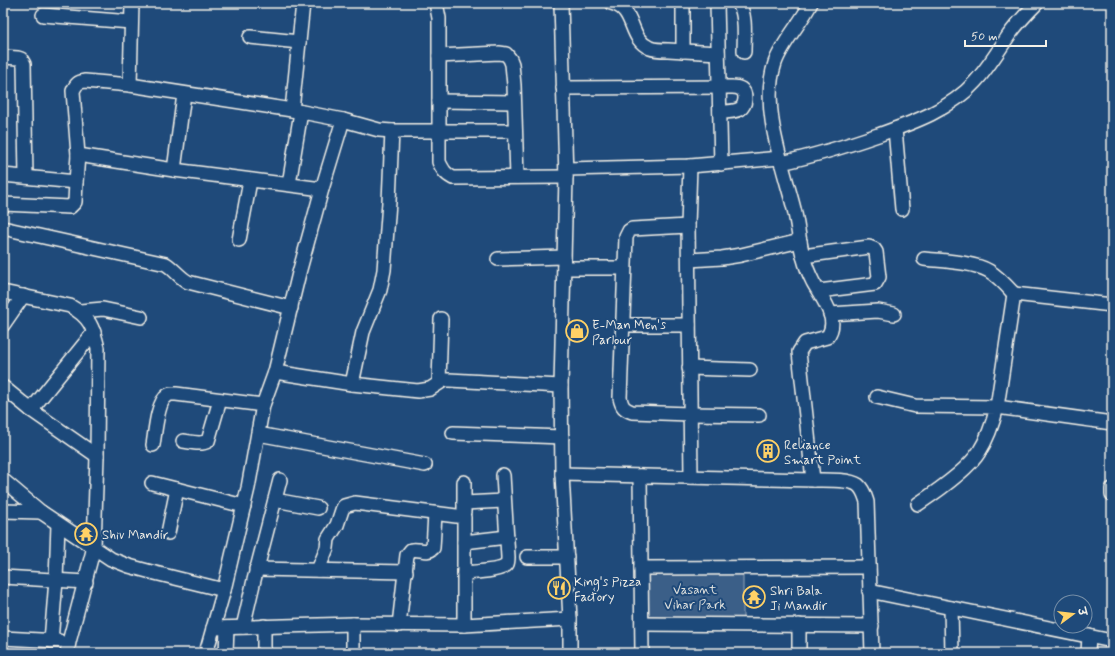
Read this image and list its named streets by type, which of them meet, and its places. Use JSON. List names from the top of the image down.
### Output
{
  "parks": ["Vasant Vihar Park"],
  "places": {
    "shop": ["E-Man Men's Parlour"],
    "building": ["Reliance Smart Point"],
    "temple": ["Shiv Mandir", "Shri Bala Ji Mandir"],
    "restaurant": ["King's Pizza Factory"]
  },
  "scale_bar": "50 m",
  "north": "right"
}
